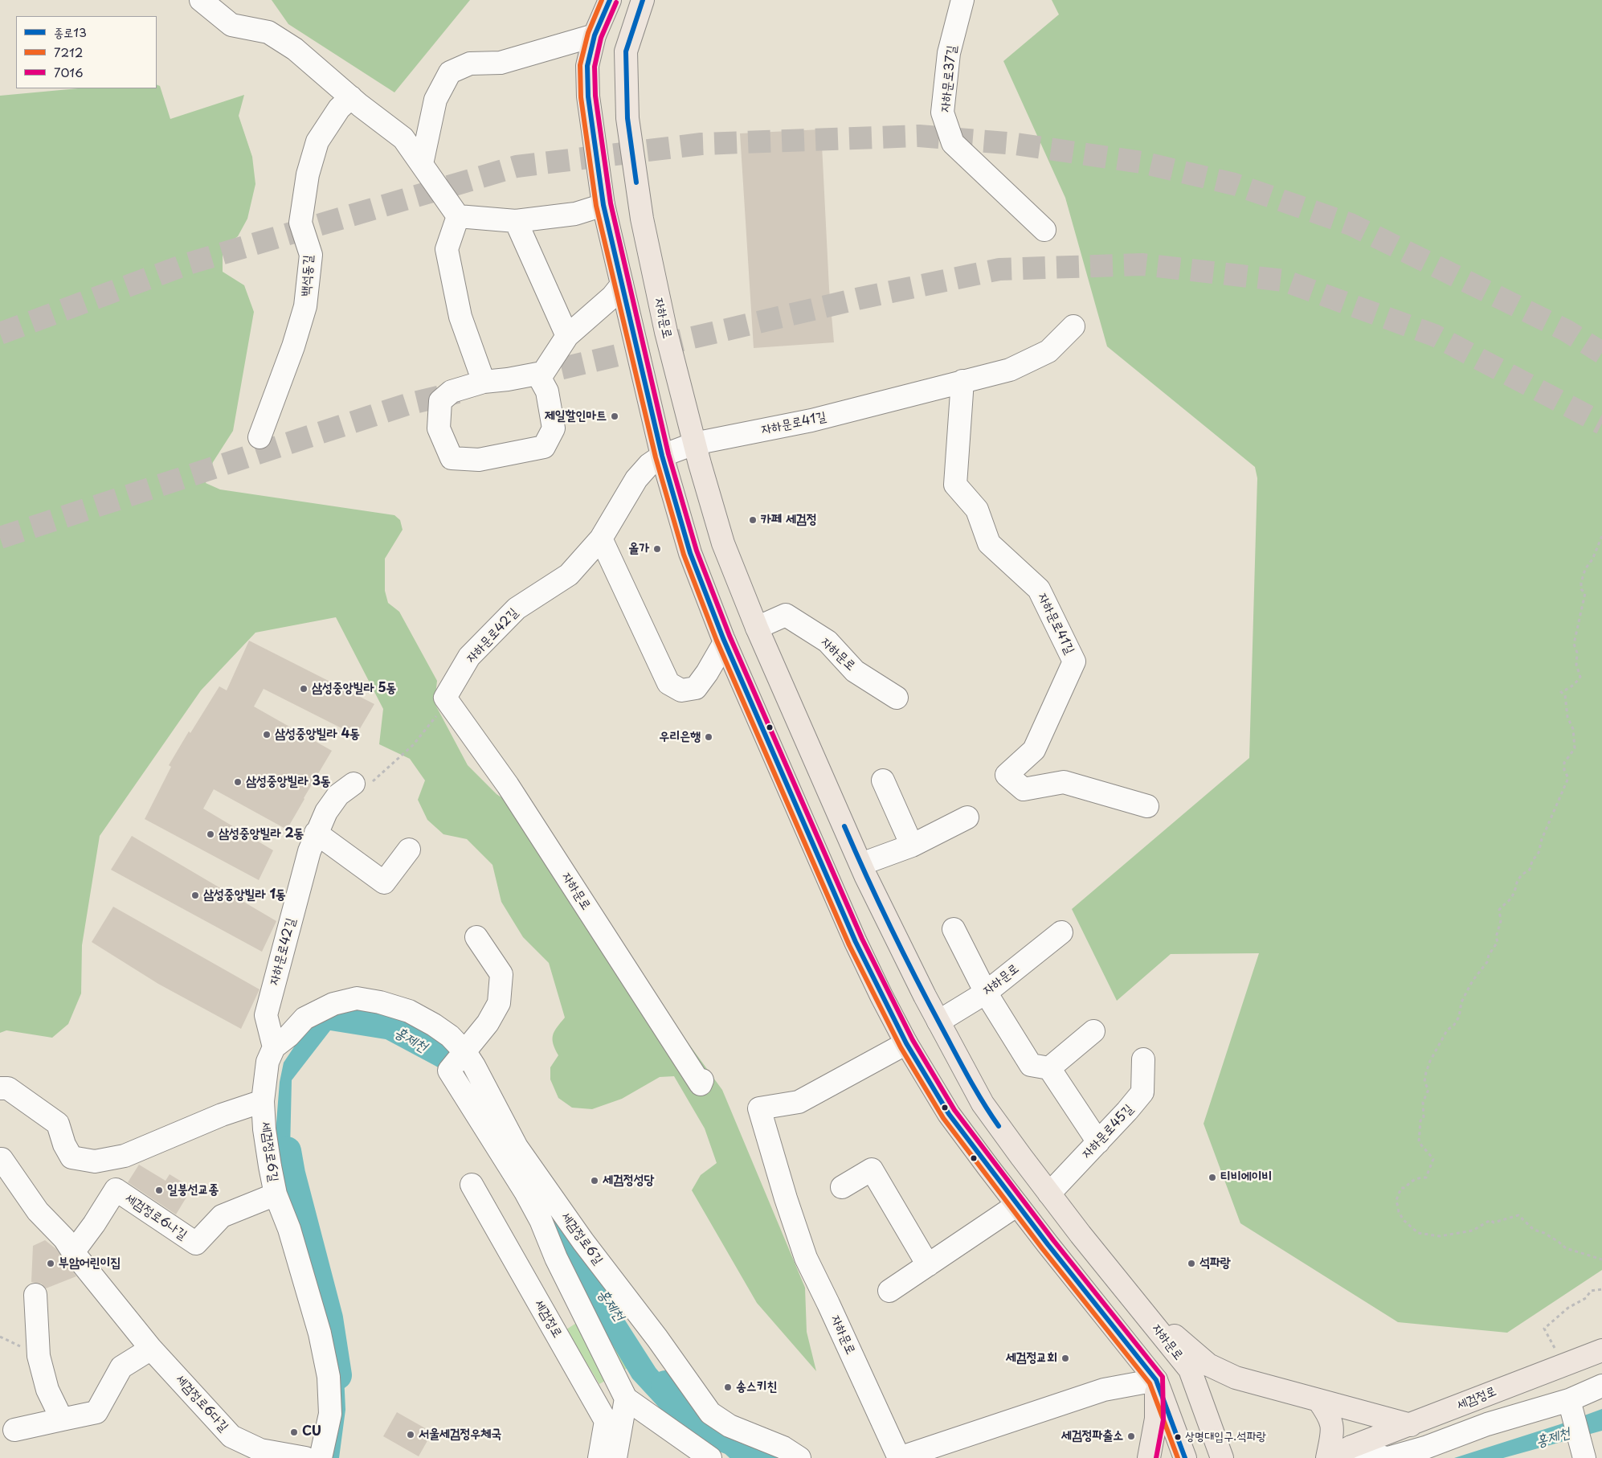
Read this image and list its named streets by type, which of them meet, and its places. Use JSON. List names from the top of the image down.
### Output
{
  "streets": {
    "main road": ["자하문로", "세검정로"],
    "street": [
      "자하문로37길",
      "백석동길",
      "자하문로41길",
      "자하문로42길",
      "자하문로45길",
      "세검정로6길",
      "세검정로6나길",
      "세검정로6다길"
    ]
  },
  "crossings": [
    ["자하문로", "자하문로41길"],
    ["자하문로", "자하문로42길"],
    ["자하문로", "자하문로45길"],
    ["자하문로41길", "자하문로42길"],
    ["자하문로42길", "세검정로6길"],
    ["세검정로6길", "세검정로6나길"],
    ["세검정로6나길", "세검정로6다길"]
  ],
  "water": ["홍제천"],
  "places": [
    "제일할인마트",
    "카페 세검정",
    "올가",
    "삼성중앙빌라 5동",
    "삼성중앙빌라 4동",
    "우리은행",
    "삼성중앙빌라 3동",
    "삼성중앙빌라 2동",
    "삼성중앙빌라 1동",
    "티비에이비",
    "세검정성당",
    "일붕선교종",
    "부암어린이집",
    "석파랑",
    "세검정교회",
    "송스키친",
    "CU",
    "서울세검정우체국",
    "세검정파출소",
    "상명대입구.석파랑"
  ],
  "lines": ["transit line 종로13", "transit line 7212", "transit line 7016"],
  "legend": ["종로13", "7212", "7016"]
}
